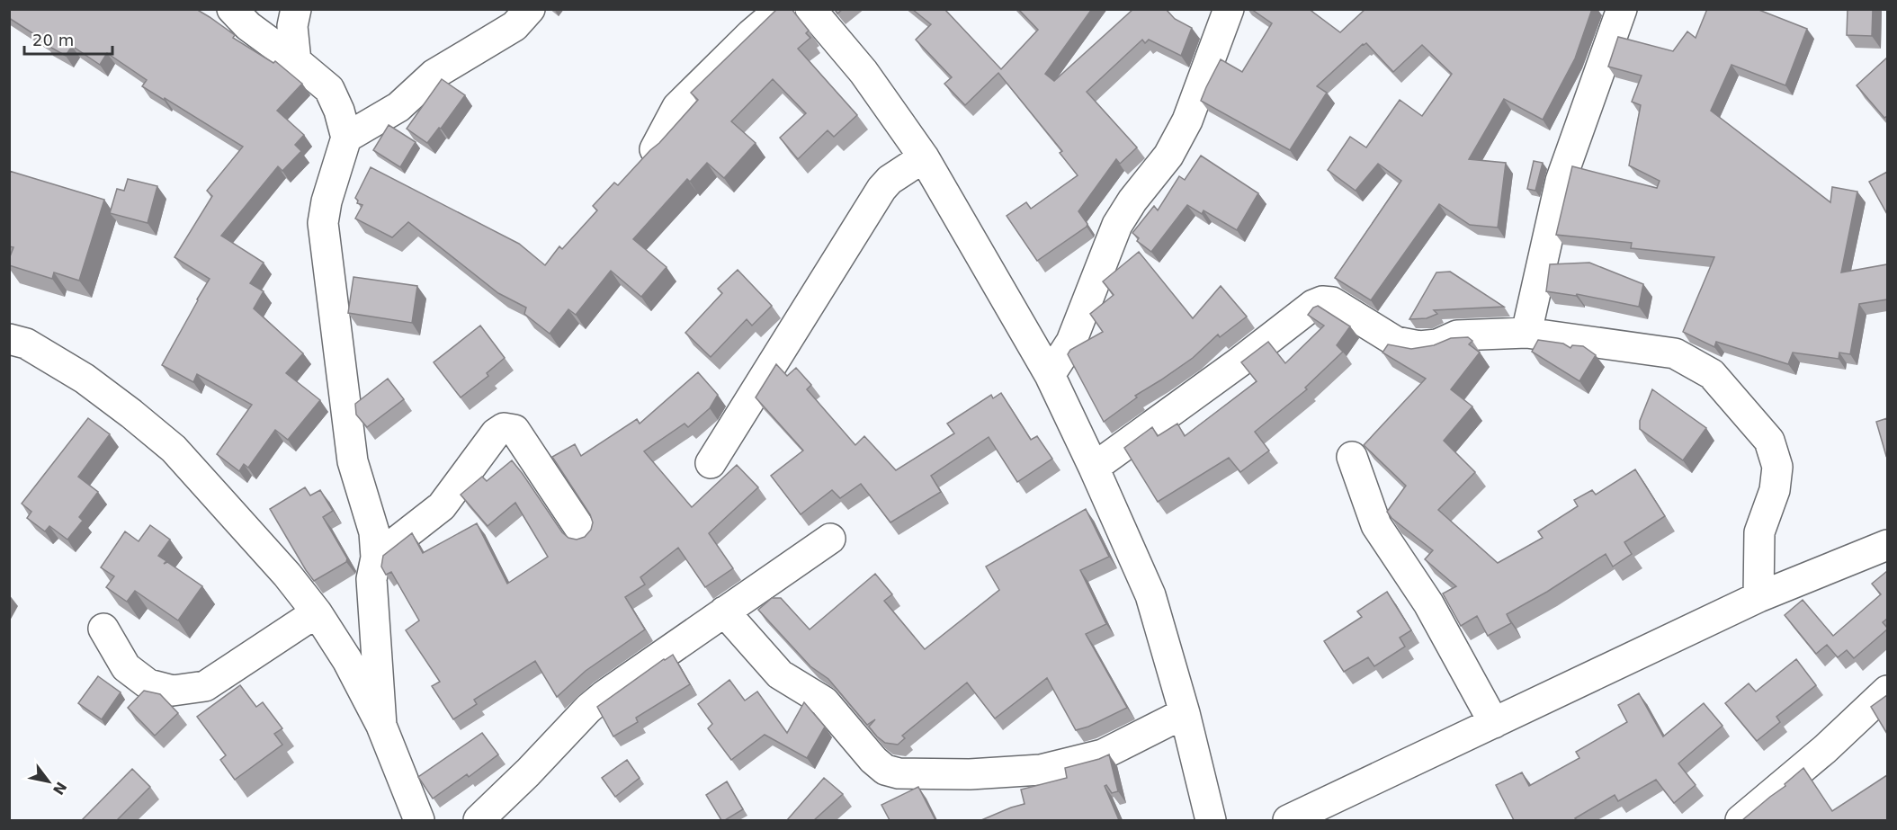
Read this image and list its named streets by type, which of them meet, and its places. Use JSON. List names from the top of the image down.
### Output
{
  "scale_bar": "20 m",
  "north": "bottom right"
}
